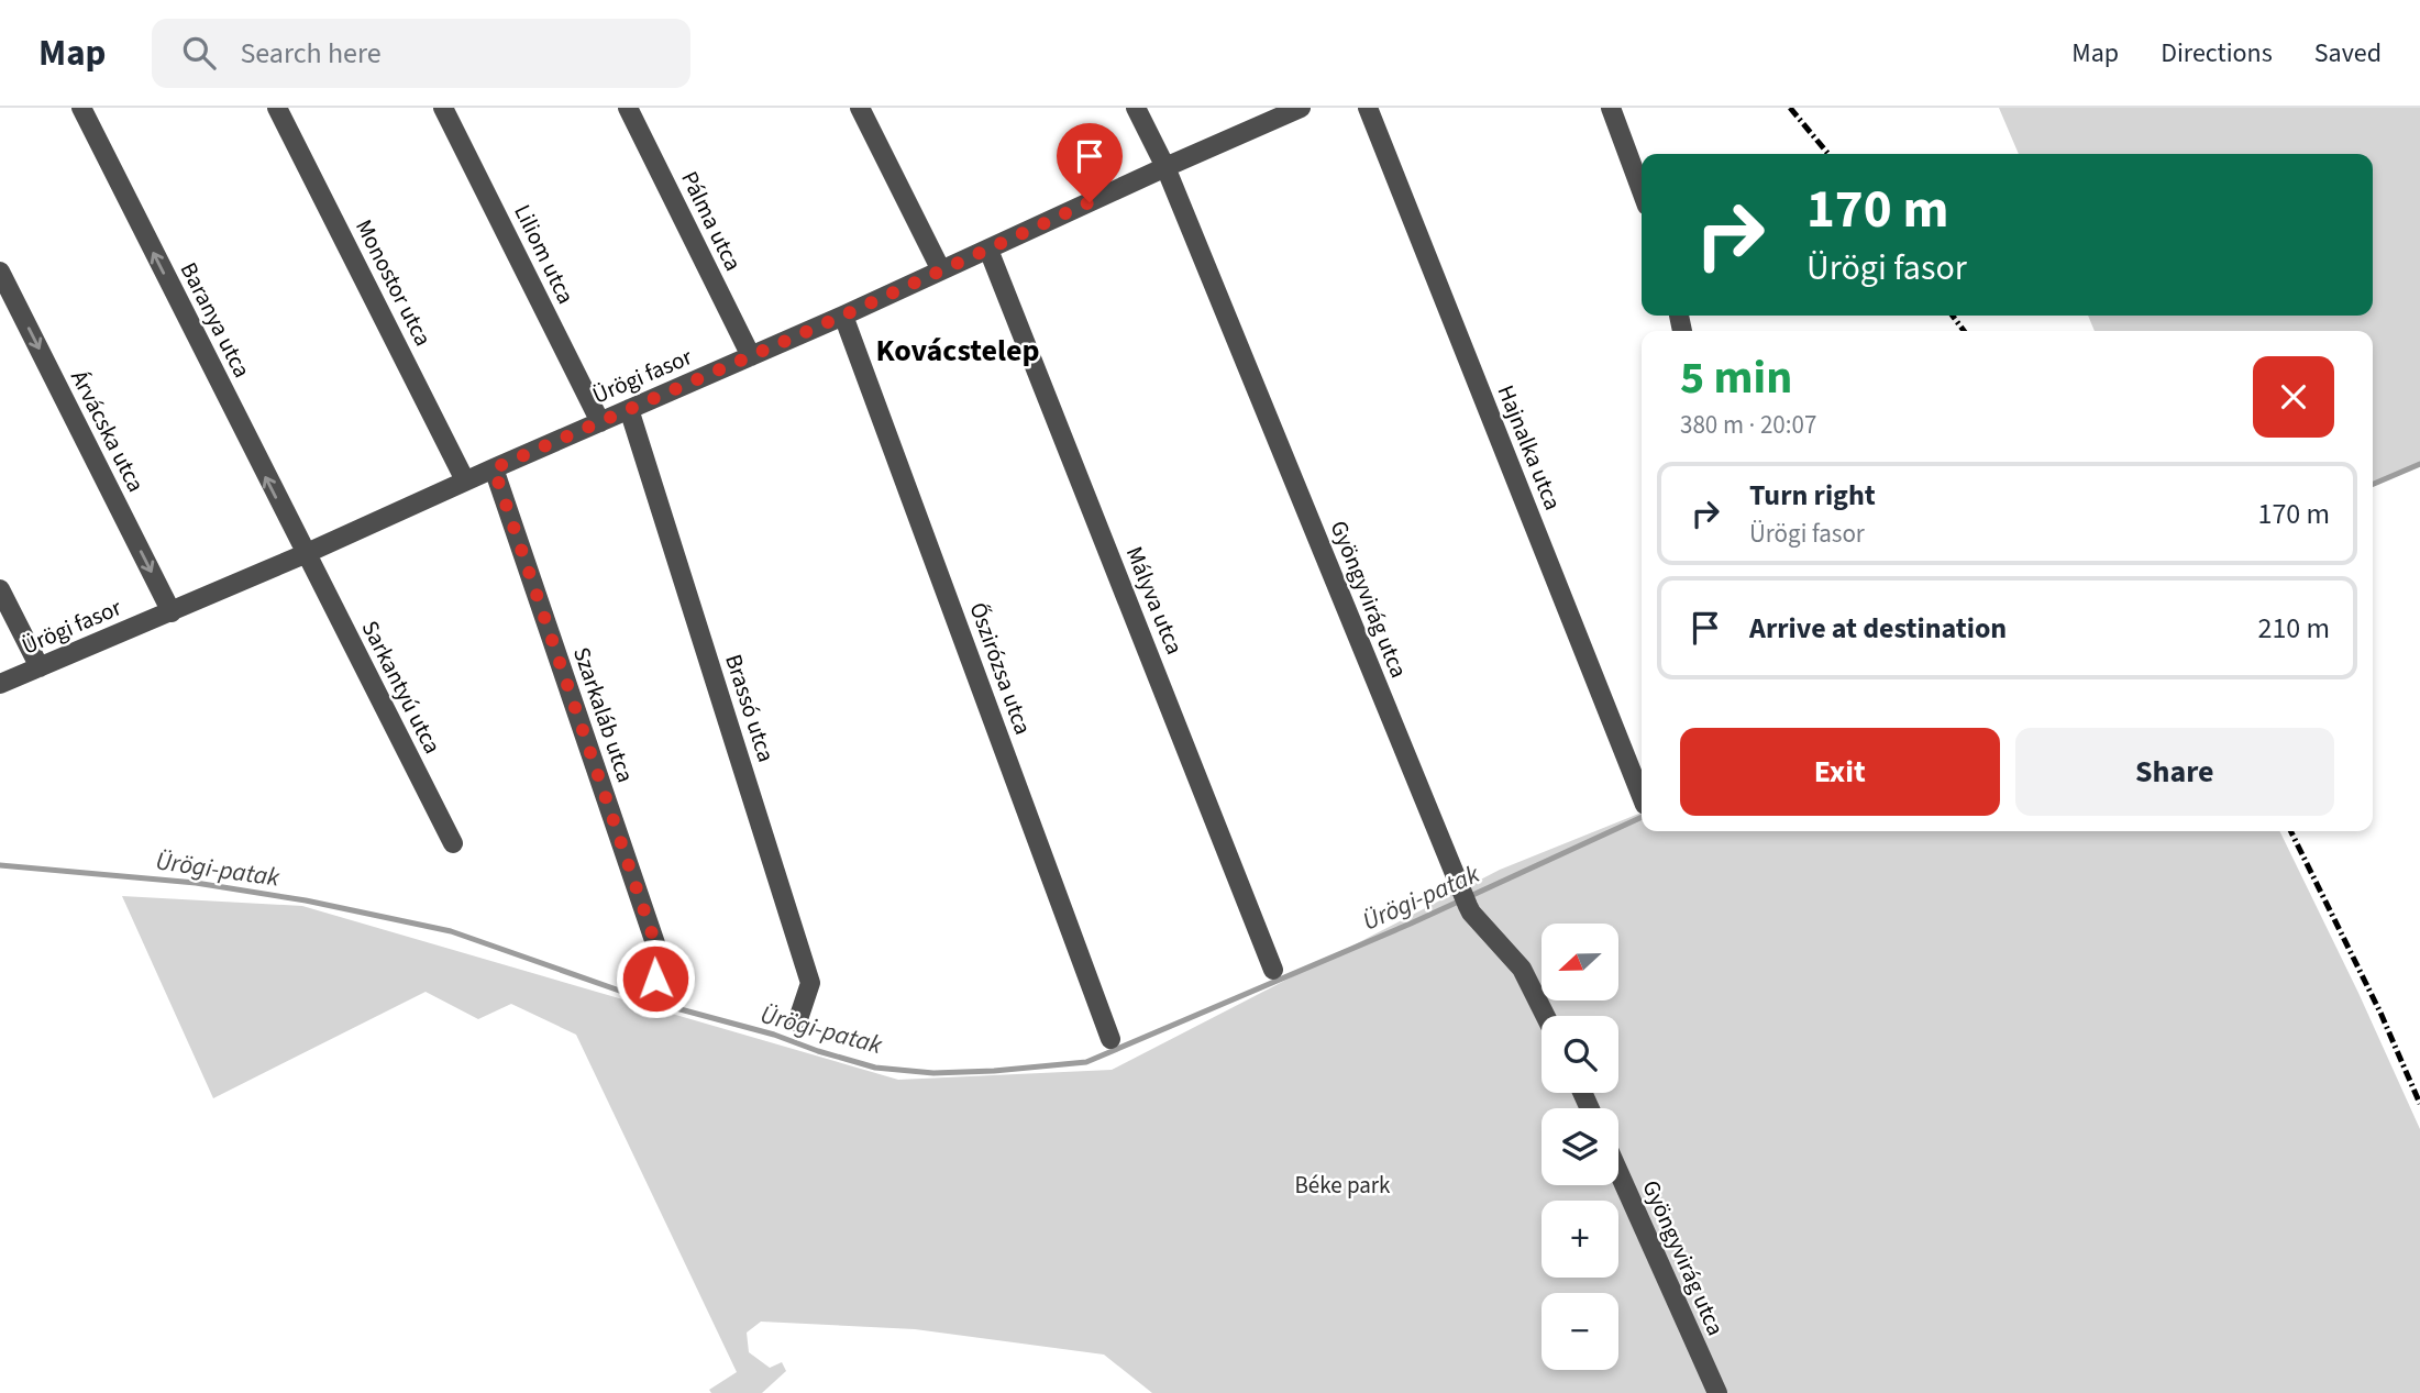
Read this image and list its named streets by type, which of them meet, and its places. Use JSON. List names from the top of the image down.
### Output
{
  "streets": {
    "street": [
      "Pálma utca",
      "Liliom utca",
      "Monostor utca",
      "Baranya utca",
      "Ürögi fasor",
      "Árvácska utca",
      "Hajnalka utca",
      "Gyöngyvirág utca",
      "Mályva utca",
      "Őszirózsa utca",
      "Sarkantyú utca",
      "Brassó utca",
      "Szarkaláb utca"
    ]
  },
  "crossings": [
    ["Pálma utca", "Ürögi fasor"],
    ["Liliom utca", "Ürögi fasor"],
    ["Monostor utca", "Ürögi fasor"],
    ["Baranya utca", "Ürögi fasor"],
    ["Baranya utca", "Sarkantyú utca"],
    ["Ürögi fasor", "Árvácska utca"],
    ["Ürögi fasor", "Gyöngyvirág utca"],
    ["Ürögi fasor", "Mályva utca"],
    ["Ürögi fasor", "Őszirózsa utca"],
    ["Ürögi fasor", "Sarkantyú utca"],
    ["Ürögi fasor", "Brassó utca"],
    ["Ürögi fasor", "Szarkaláb utca"]
  ],
  "one_way": ["Baranya utca", "Árvácska utca"],
  "districts": ["Kovácstelep"],
  "water": ["Ürögi-patak"],
  "parks": ["Béke park"],
  "north": "left",
  "page": {
    "header": "Map",
    "search": "Search here",
    "nav": ["Map", "Directions", "Saved"],
    "turn": ["170 m", "Ürögi fasor"],
    "heading": ["5 min", "380 m · 20:07"],
    "list": [
      {
        "name": "Turn right",
        "note": "Ürögi fasor",
        "value": "170 m"
      },
      {
        "name": "Arrive at destination",
        "value": "210 m"
      }
    ],
    "buttons": ["Exit", "Share"],
    "map_buttons": ["+", "−"]
  }
}
